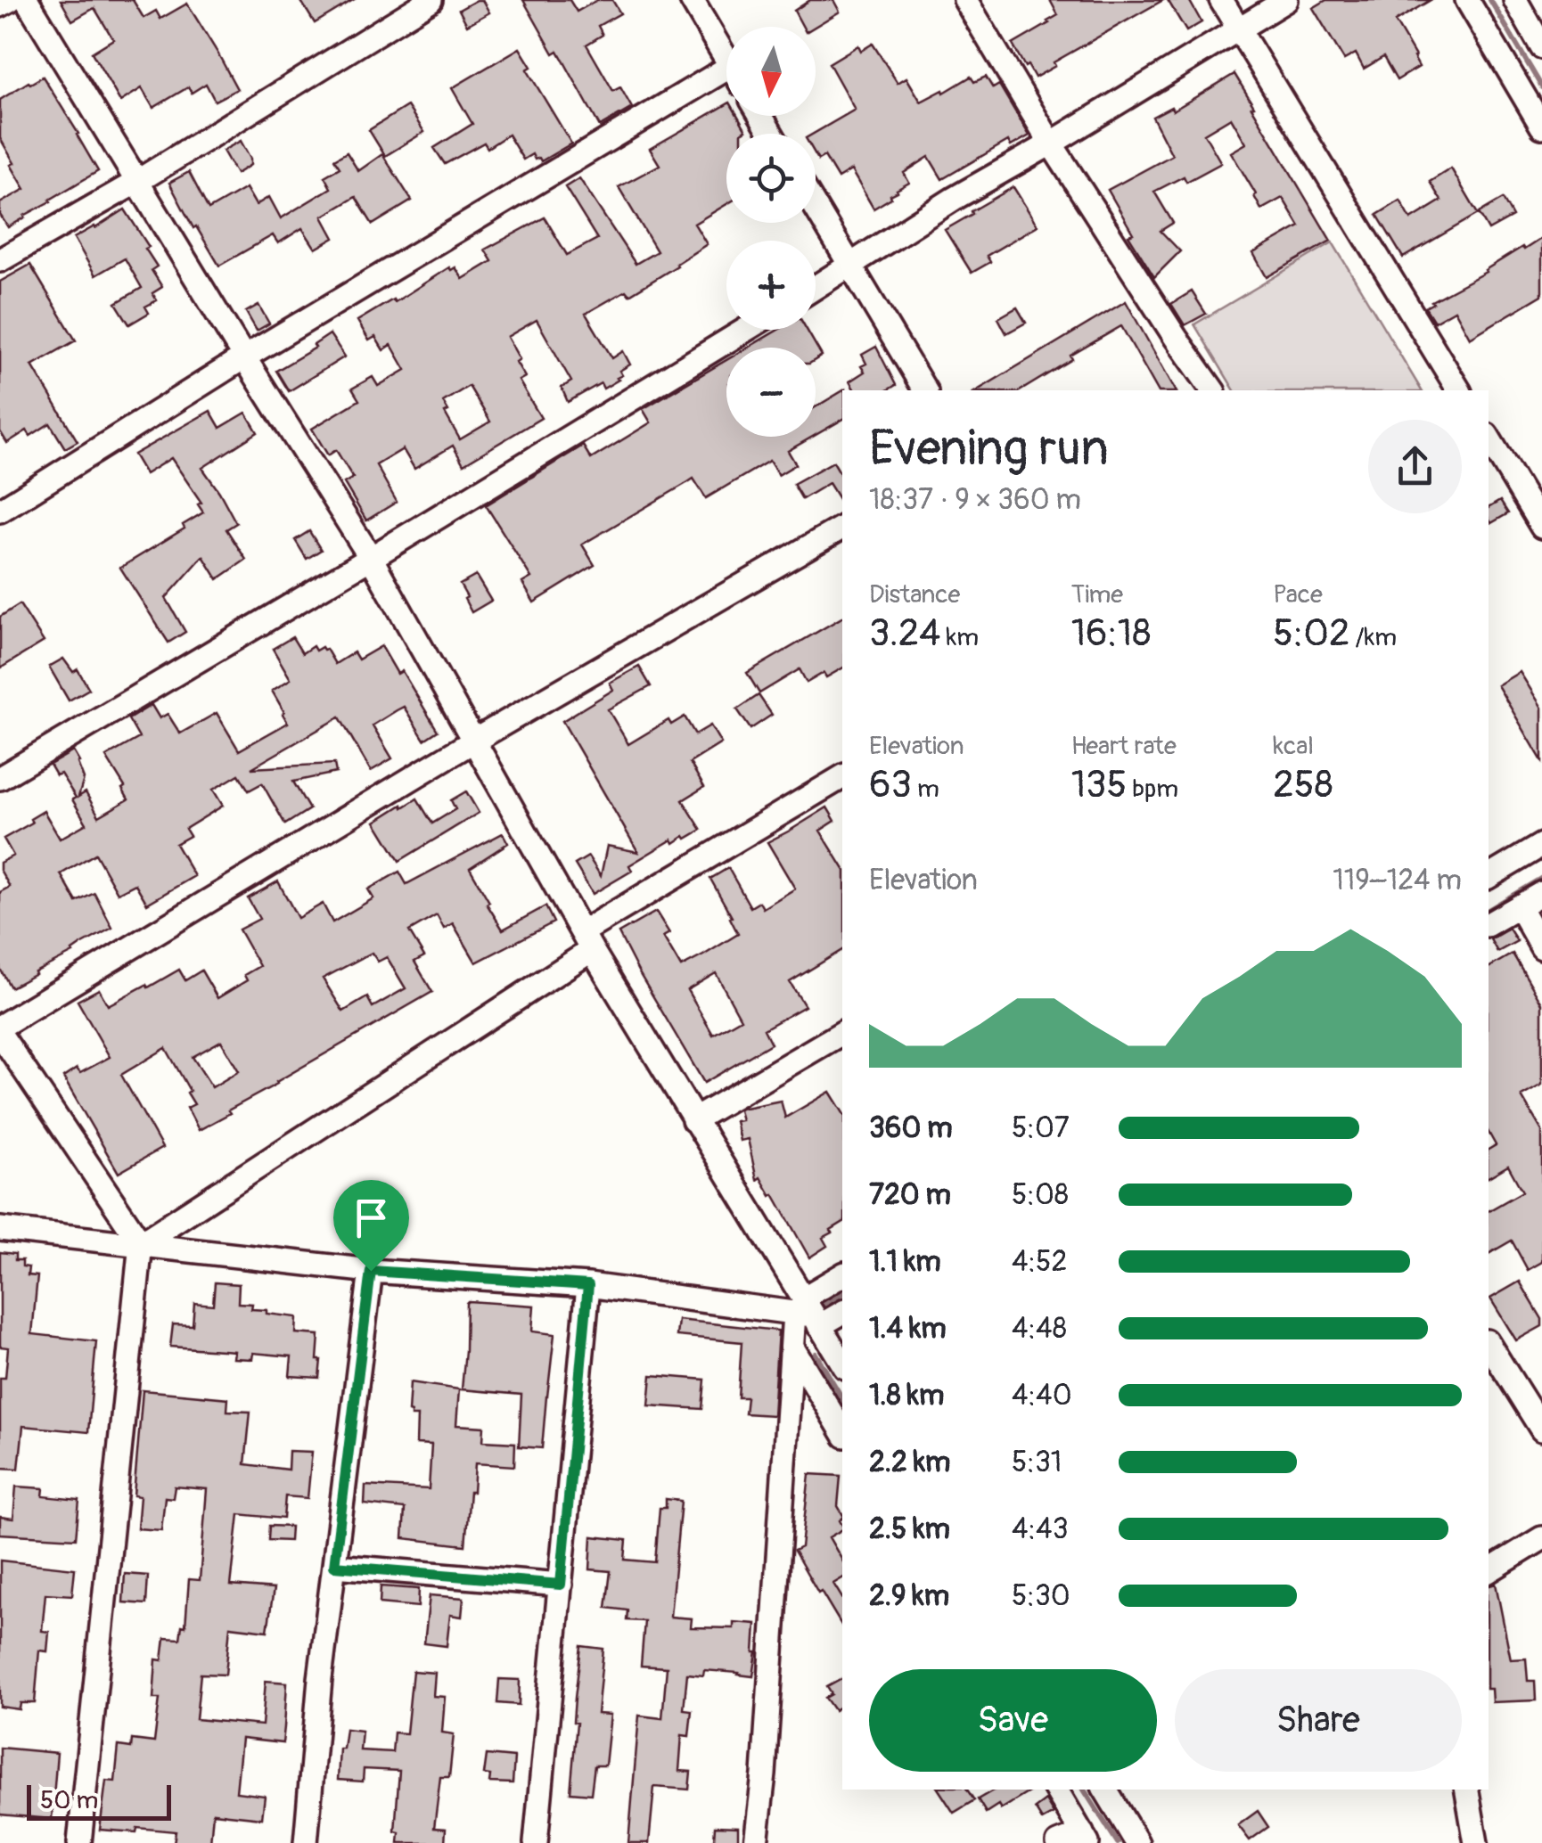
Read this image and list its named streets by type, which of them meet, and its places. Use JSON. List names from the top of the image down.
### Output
{
  "scale_bar": "50 m",
  "north": "bottom",
  "page": {
    "map_buttons": ["+", "−"],
    "heading": ["Evening run", "18:37 · 9 × 360 m"],
    "stats": [
      ["Distance", "3.24 km"],
      ["Time", "16:18"],
      ["Pace", "5:02 /km"],
      ["Elevation", "63 m"],
      ["Heart rate", "135 bpm"],
      ["kcal", "258"]
    ],
    "chart": ["Elevation", "119–124 m"],
    "list": [
      {
        "name": "360 m",
        "note": "5:07"
      },
      {
        "name": "720 m",
        "note": "5:08"
      },
      {
        "name": "1.1 km",
        "note": "4:52"
      },
      {
        "name": "1.4 km",
        "note": "4:48"
      },
      {
        "name": "1.8 km",
        "note": "4:40"
      },
      {
        "name": "2.2 km",
        "note": "5:31"
      },
      {
        "name": "2.5 km",
        "note": "4:43"
      },
      {
        "name": "2.9 km",
        "note": "5:30"
      }
    ],
    "buttons": ["Save", "Share"],
    "scale": "50 m"
  }
}
